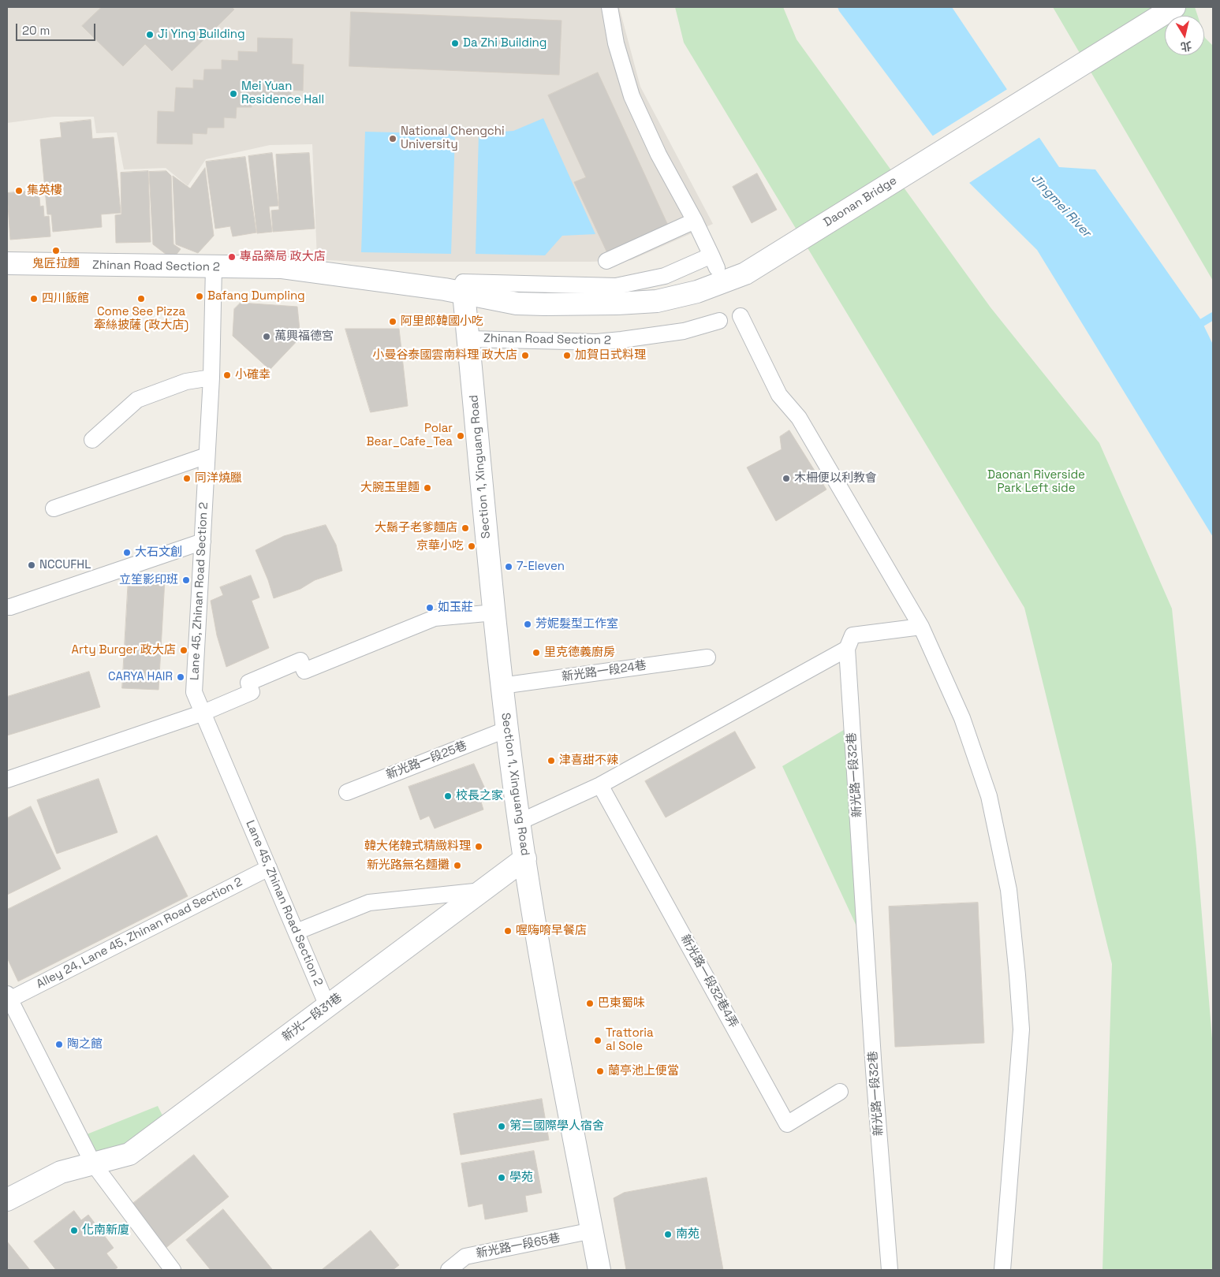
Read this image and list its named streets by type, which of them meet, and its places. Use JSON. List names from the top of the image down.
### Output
{
  "streets": {
    "street": [
      "Daonan Bridge",
      "Zhinan Road Section 2",
      "Section 1, Xinguang Road",
      "新光一段31巷"
    ],
    "lane": [
      "Lane 45, Zhinan Road Section 2",
      "新光路一段24巷",
      "新光路一段25巷",
      "新光路一段32巷",
      "Alley 24, Lane 45, Zhinan Road Section 2",
      "新光路一段32巷4弄",
      "新光路一段65巷"
    ]
  },
  "crossings": [
    ["Daonan Bridge", "Zhinan Road Section 2"],
    ["Zhinan Road Section 2", "Section 1, Xinguang Road"],
    ["Zhinan Road Section 2", "Lane 45, Zhinan Road Section 2"],
    ["Section 1, Xinguang Road", "新光路一段24巷"],
    ["Section 1, Xinguang Road", "新光路一段25巷"],
    ["Section 1, Xinguang Road", "新光一段31巷"],
    ["Section 1, Xinguang Road", "新光路一段65巷"],
    ["Lane 45, Zhinan Road Section 2", "Alley 24, Lane 45, Zhinan Road Section 2"],
    ["Lane 45, Zhinan Road Section 2", "新光一段31巷"]
  ],
  "water": ["Jingmei River"],
  "parks": ["Daonan Riverside Park Left side"],
  "places": [
    "Ji Ying Building",
    "Da Zhi Building",
    "Mei Yuan Residence Hall",
    "National Chengchi University",
    "集英樓",
    "鬼匠拉麵",
    "專品藥局 政大店",
    "Bafang Dumpling",
    "四川飯館",
    "Come See Pizza 牽絲披薩 (政大店)",
    "阿里郎韓國小吃",
    "萬興福德宮",
    "小曼谷泰國雲南料理 政大店",
    "加賀日式料理",
    "小確幸",
    "Polar Bear_Cafe_Tea",
    "同洋燒臘",
    "木柵便以利教會",
    "大腕玉里麵",
    "大鬍子老爹麵店",
    "京華小吃",
    "大石文創",
    "NCCUFHL",
    "7-Eleven",
    "立笙影印班",
    "如玉莊",
    "芳妮髮型工作室",
    "Arty Burger 政大店",
    "里克德義廚房",
    "CARYA HAIR",
    "津喜甜不辣",
    "校長之家",
    "韓大佬韓式精緻料理",
    "新光路無名麵攤",
    "喔嗨唷早餐店",
    "巴東蜀味",
    "Trattoria al Sole",
    "陶之館",
    "蘭亭池上便當",
    "第二國際學人宿舍",
    "學苑",
    "化南新廈",
    "南苑"
  ],
  "scale_bar": "20 m",
  "north": "bottom"
}
